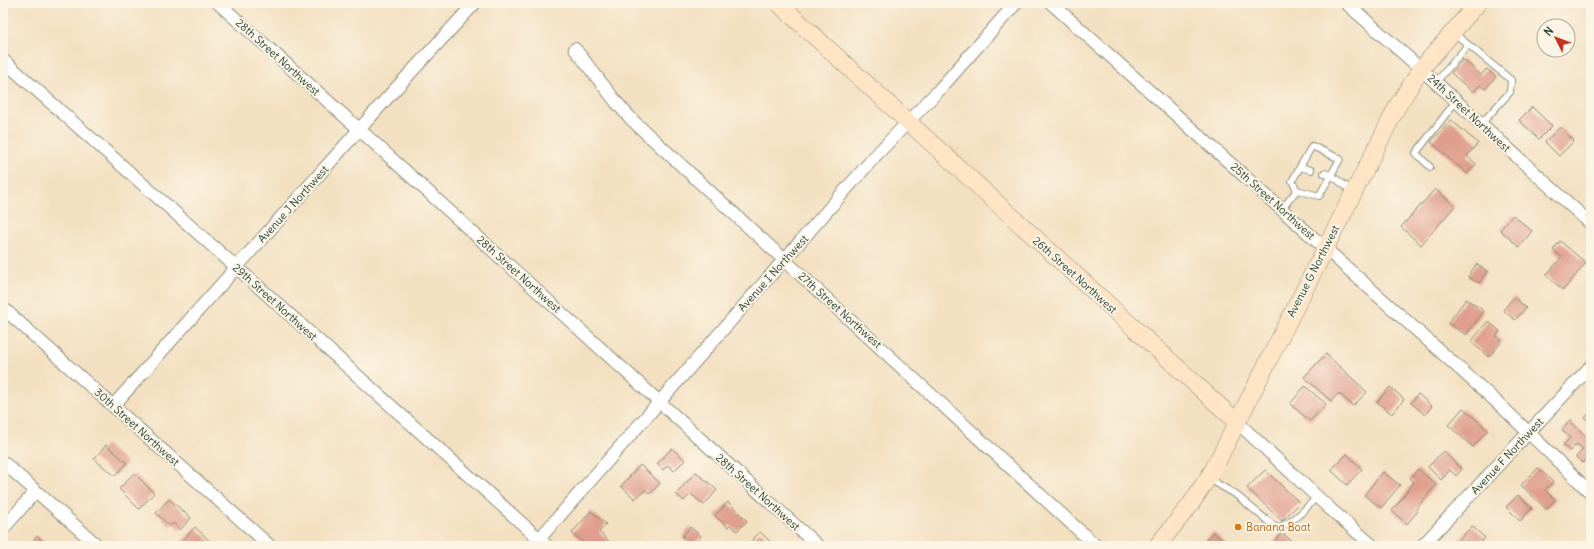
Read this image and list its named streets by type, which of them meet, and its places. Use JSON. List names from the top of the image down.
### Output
{
  "streets": {
    "main road": ["Avenue G Northwest", "26th Street Northwest"],
    "street": [
      "28th Street Northwest",
      "24th Street Northwest",
      "25th Street Northwest",
      "Avenue J Northwest",
      "Avenue I Northwest",
      "29th Street Northwest",
      "27th Street Northwest",
      "30th Street Northwest",
      "Avenue F Northwest"
    ]
  },
  "crossings": [
    ["28th Street Northwest", "Avenue J Northwest"],
    ["28th Street Northwest", "Avenue I Northwest"],
    ["24th Street Northwest", "Avenue G Northwest"],
    ["25th Street Northwest", "Avenue G Northwest"],
    ["25th Street Northwest", "Avenue F Northwest"],
    ["Avenue J Northwest", "29th Street Northwest"],
    ["Avenue J Northwest", "30th Street Northwest"],
    ["Avenue G Northwest", "26th Street Northwest"],
    ["Avenue I Northwest", "26th Street Northwest"],
    ["Avenue I Northwest", "29th Street Northwest"],
    ["Avenue I Northwest", "27th Street Northwest"]
  ],
  "places": ["Banana Boat"],
  "north": "top left"
}
